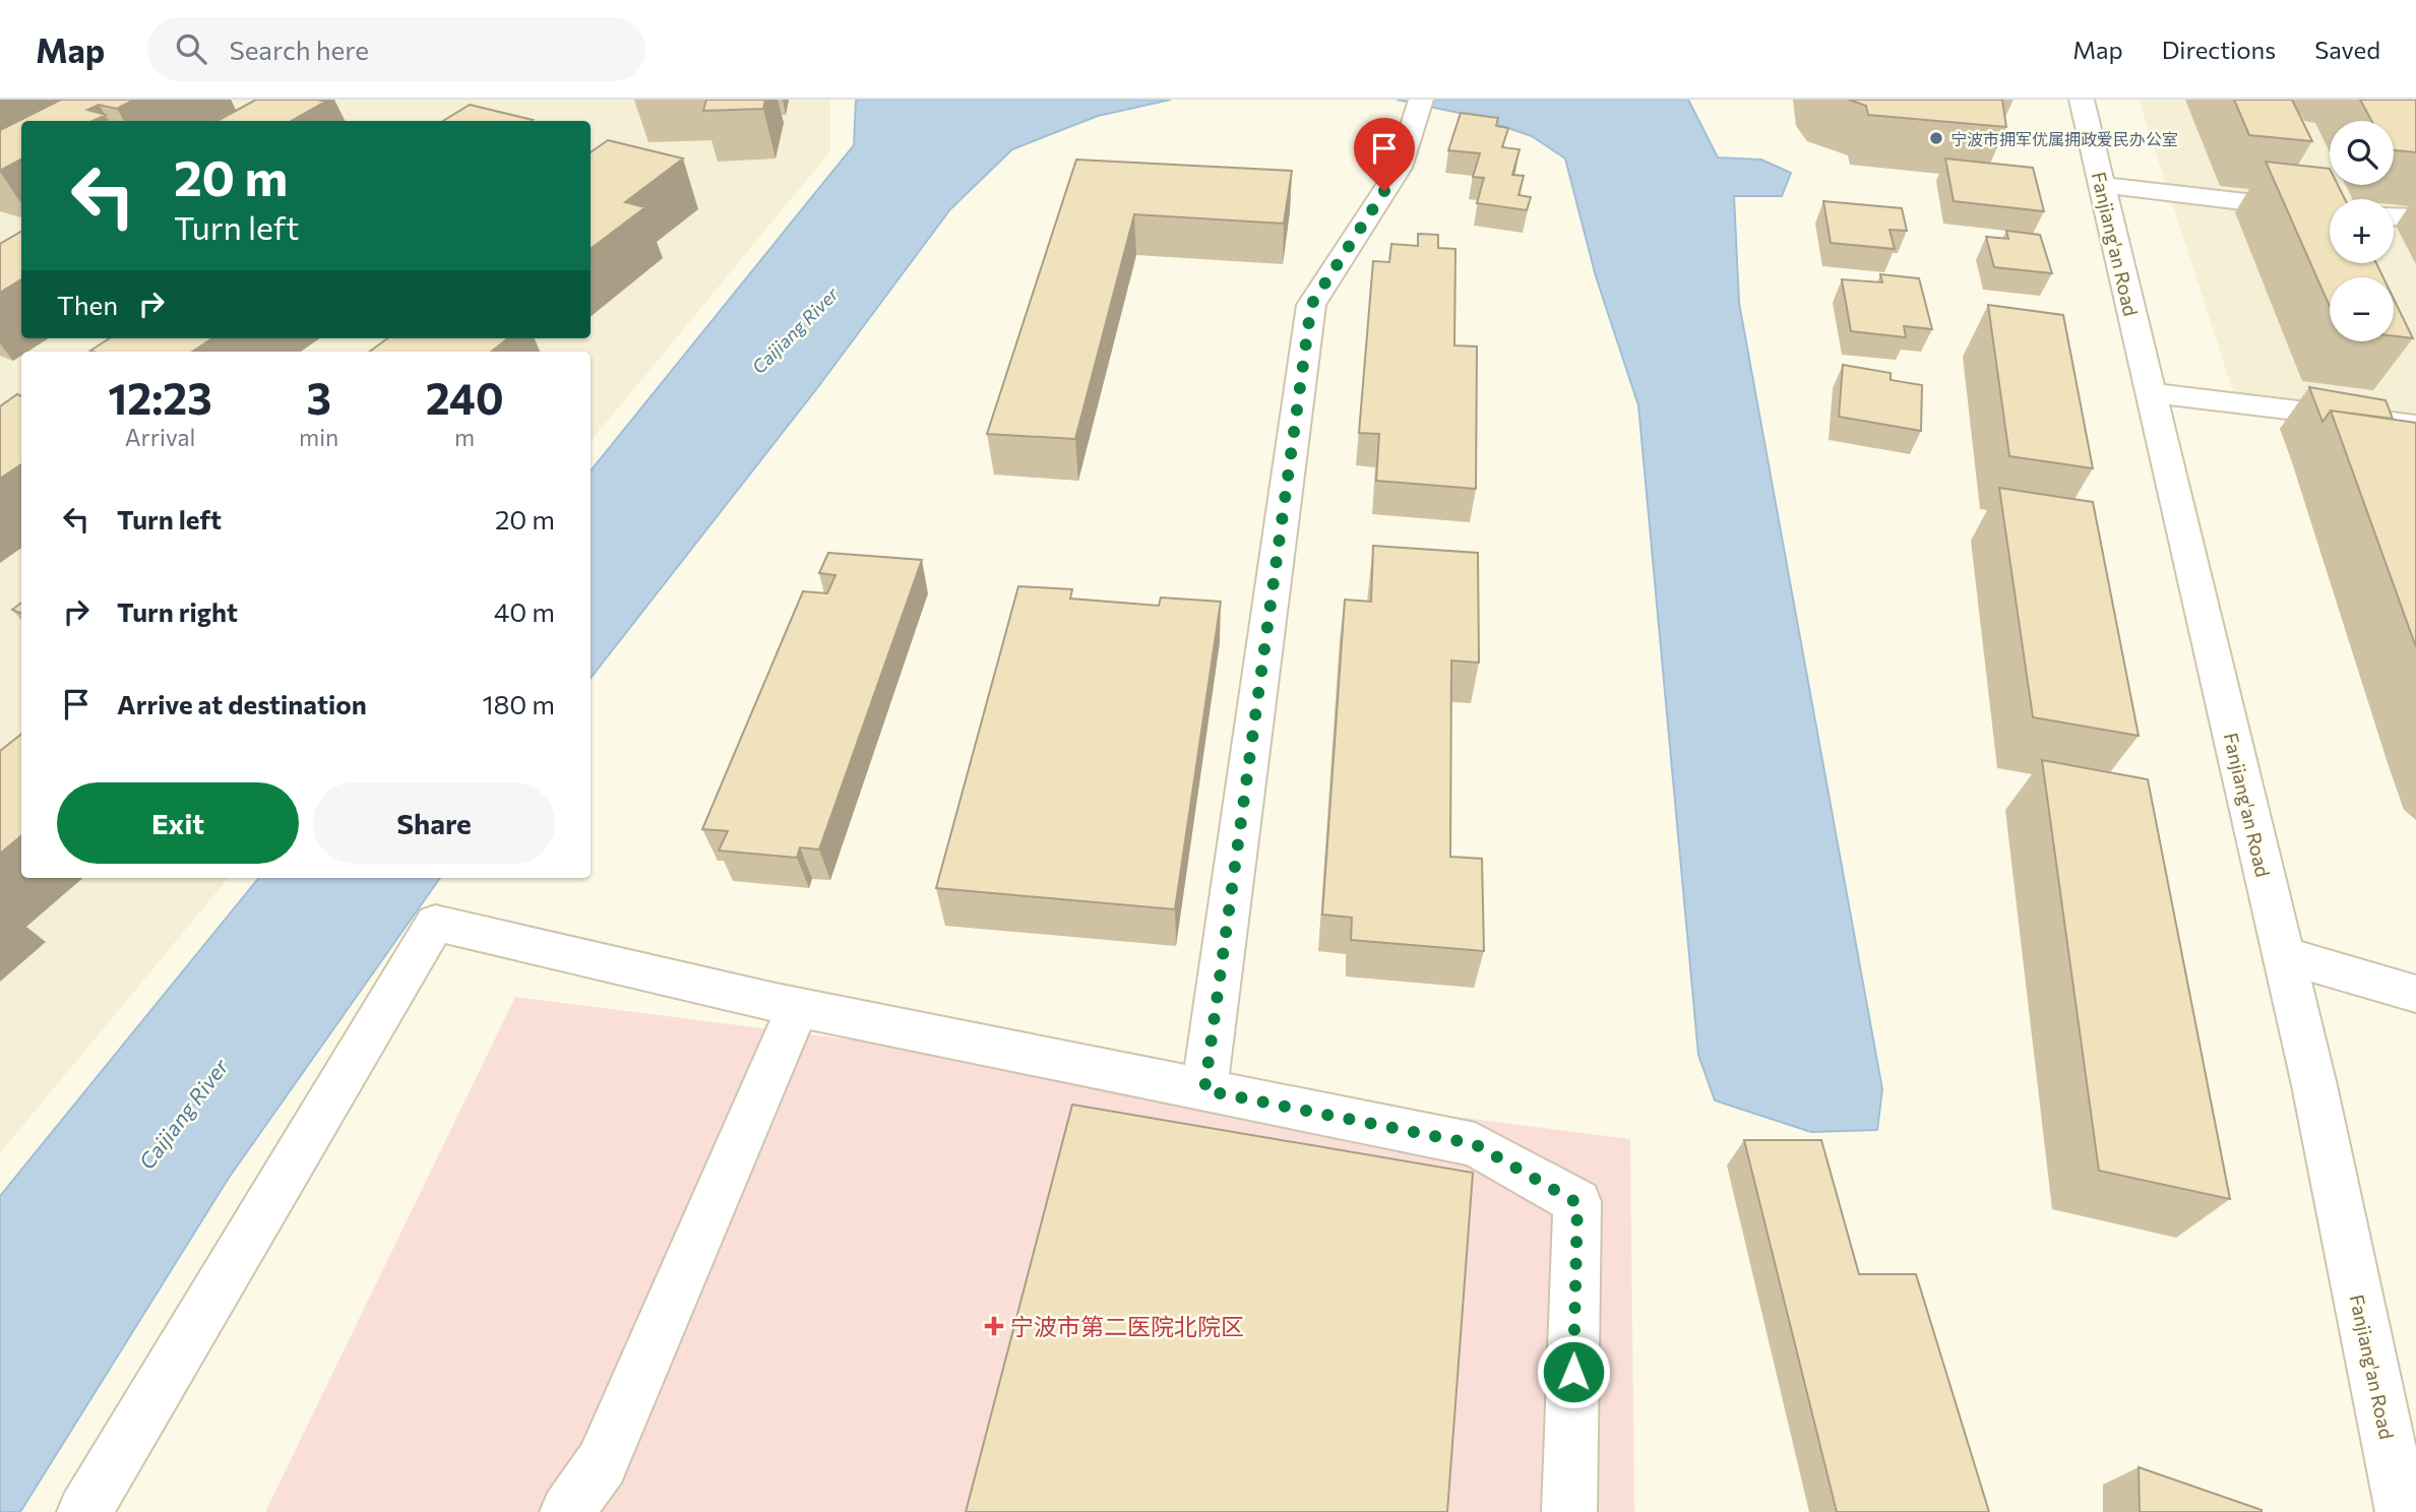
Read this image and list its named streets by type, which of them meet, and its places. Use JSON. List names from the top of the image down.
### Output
{
  "streets": {
    "street": ["Fanjiang'an Road"]
  },
  "water": ["Caijiang River"],
  "places": {
    "other": ["宁波市拥军优属拥政爱民办公室"],
    "health": ["宁波市第二医院北院区"]
  },
  "page": {
    "header": "Map",
    "search": "Search here",
    "nav": ["Map", "Directions", "Saved"],
    "map_buttons": ["+", "−"],
    "turn": ["20 m", "Turn left"],
    "then": "Then",
    "eta": [
      "12:23",
      "Arrival",
      "3",
      "min",
      "240",
      "m"
    ],
    "list": [
      {
        "name": "Turn left",
        "value": "20 m"
      },
      {
        "name": "Turn right",
        "value": "40 m"
      },
      {
        "name": "Arrive at destination",
        "value": "180 m"
      }
    ],
    "buttons": ["Exit", "Share"]
  }
}
